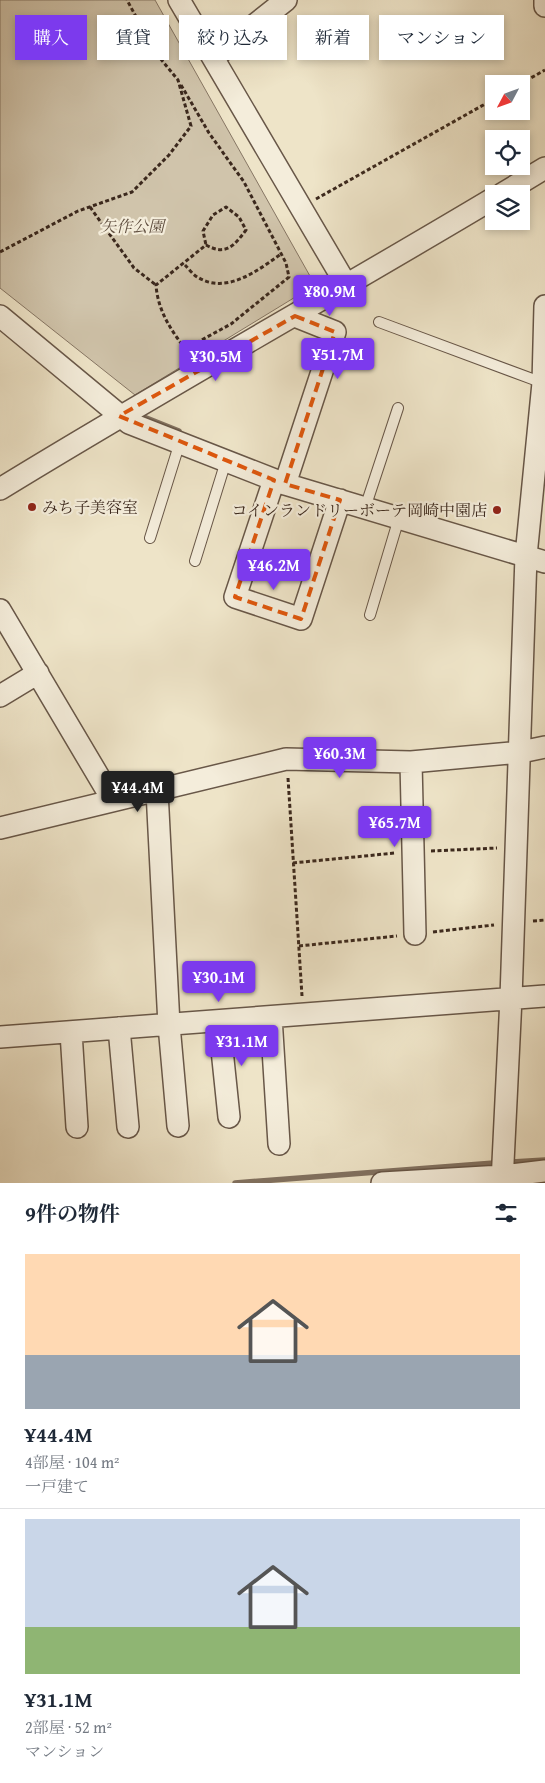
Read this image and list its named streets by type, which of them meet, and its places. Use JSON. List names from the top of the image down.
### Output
{
  "parks": ["矢作公園"],
  "places": ["みち子美容室", "コインランドリーボーテ岡崎中園店"],
  "north": "bottom left",
  "page": {
    "chip": [
      "購入",
      "賃貸",
      "絞り込み",
      "新着",
      "マンション"
    ],
    "price": [
      "¥80.9M",
      "¥51.7M",
      "¥30.5M",
      "¥46.2M",
      "¥60.3M",
      "¥44.4M",
      "¥65.7M",
      "¥30.1M",
      "¥31.1M"
    ],
    "heading": "9件の物件",
    "list": [
      {
        "name": "¥44.4M",
        "note": "4部屋 · 104 m² · 一戸建て"
      },
      {
        "name": "¥31.1M",
        "note": "2部屋 · 52 m² · マンション"
      }
    ]
  }
}
